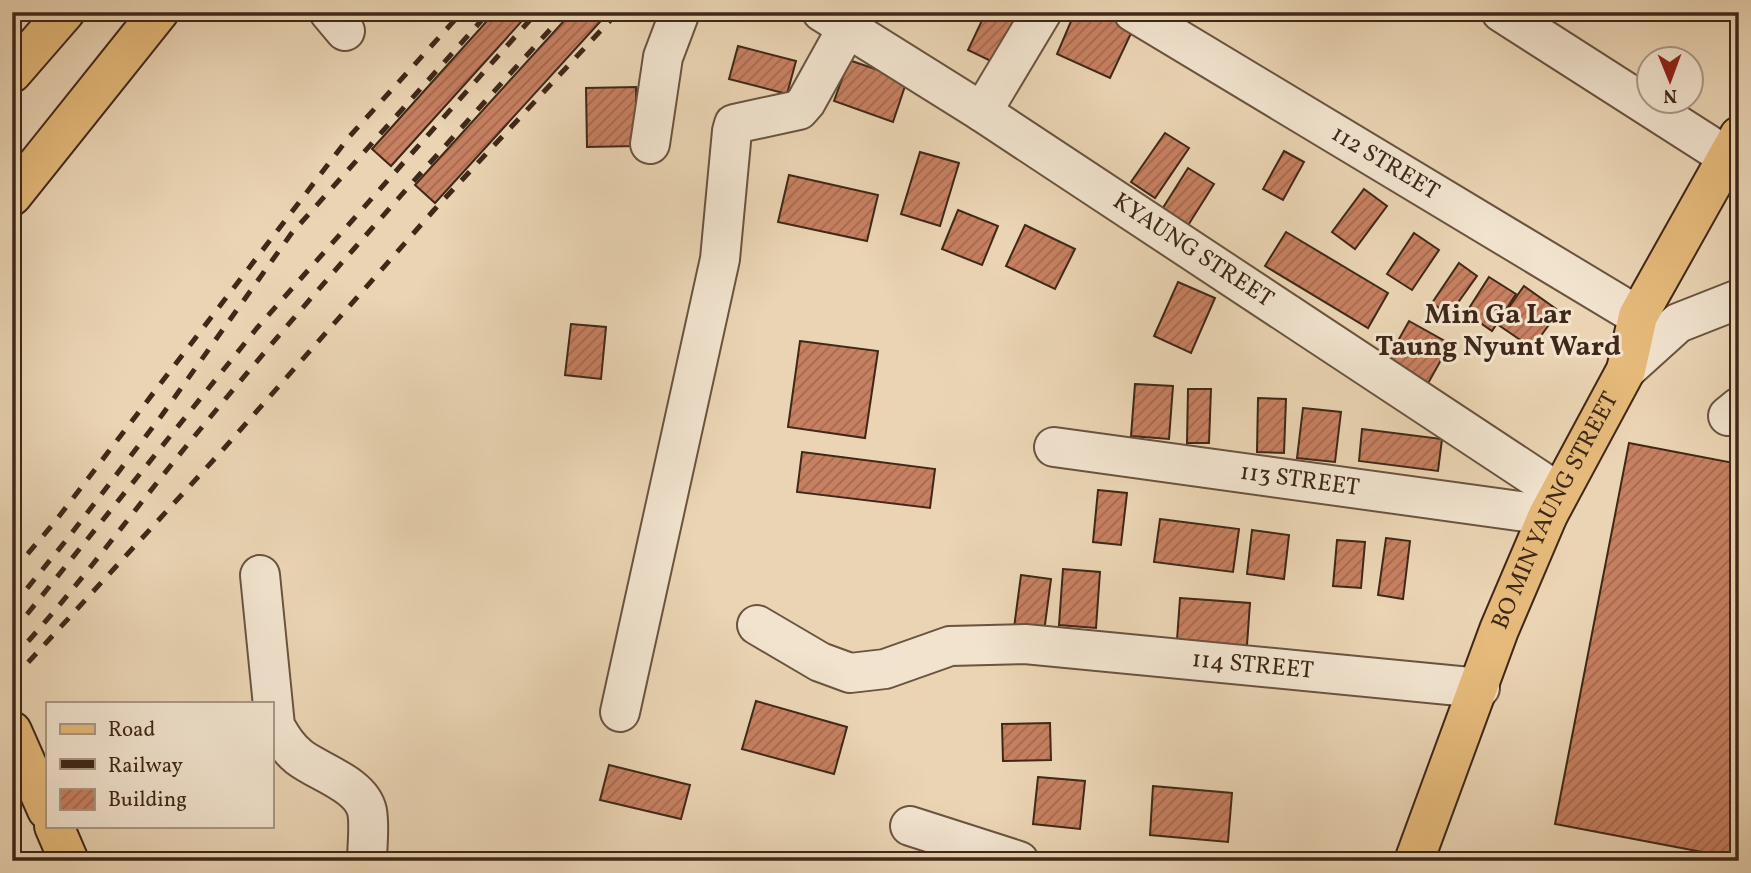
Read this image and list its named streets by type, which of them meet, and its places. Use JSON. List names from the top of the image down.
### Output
{
  "streets": {
    "main road": ["BO MIN YAUNG STREET"],
    "street": [
      "112 STREET",
      "KYAUNG STREET",
      "113 STREET",
      "114 STREET"
    ]
  },
  "crossings": [
    ["112 STREET", "BO MIN YAUNG STREET"],
    ["KYAUNG STREET", "113 STREET"],
    ["KYAUNG STREET", "BO MIN YAUNG STREET"],
    ["113 STREET", "BO MIN YAUNG STREET"],
    ["BO MIN YAUNG STREET", "114 STREET"]
  ],
  "districts": ["Min Ga Lar Taung Nyunt Ward"],
  "legend": ["Road", "Railway", "Building"],
  "north": "bottom"
}
